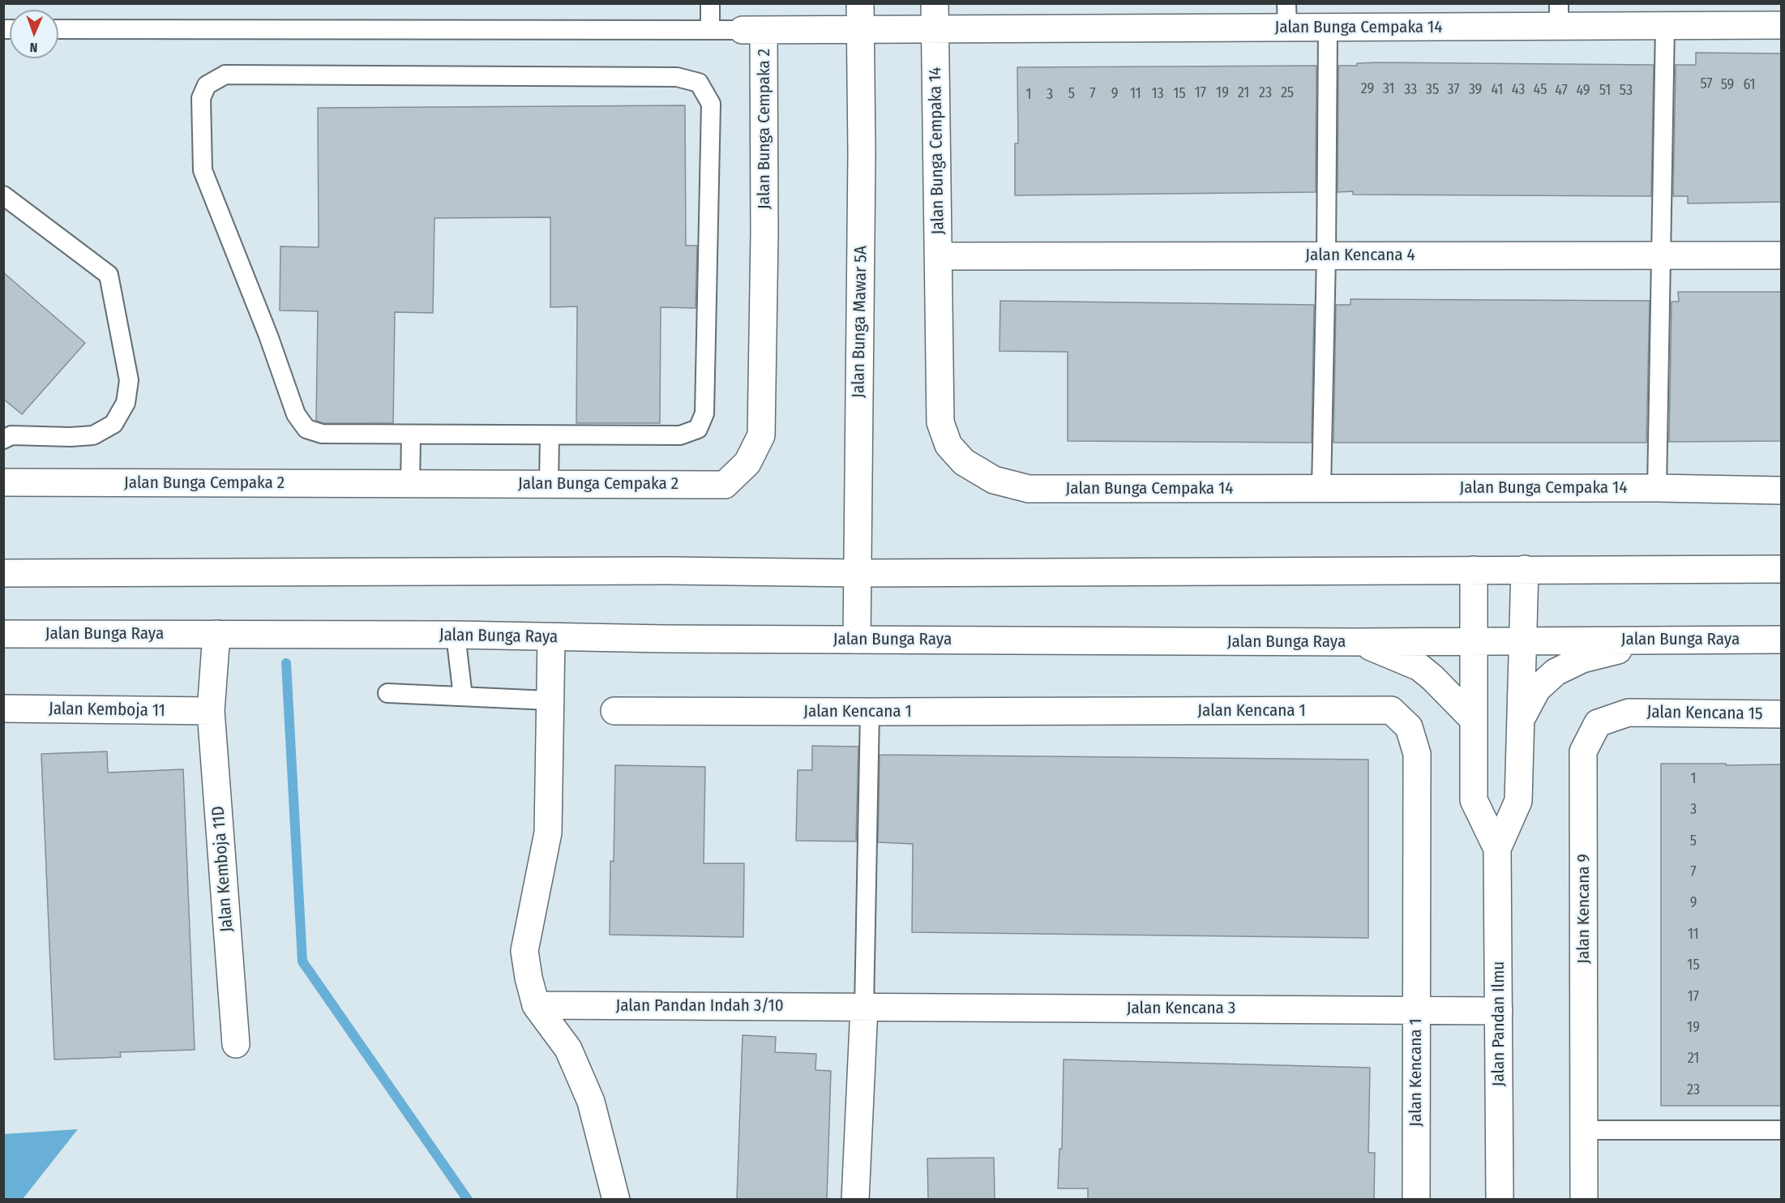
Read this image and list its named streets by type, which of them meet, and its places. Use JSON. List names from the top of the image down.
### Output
{
  "streets": {
    "street": [
      "Jalan Bunga Cempaka 14",
      "Jalan Bunga Cempaka 2",
      "Jalan Kencana 4",
      "Jalan Bunga Mawar 5A",
      "Jalan Bunga Raya",
      "Jalan Kemboja 11",
      "Jalan Kencana 1",
      "Jalan Kencana 15",
      "Jalan Kemboja 11D",
      "Jalan Kencana 9",
      "Jalan Pandan Indah 3/10",
      "Jalan Kencana 3",
      "Jalan Pandan Ilmu"
    ]
  },
  "crossings": [
    ["Jalan Bunga Cempaka 14", "Jalan Bunga Cempaka 2"],
    ["Jalan Bunga Cempaka 14", "Jalan Kencana 4"],
    ["Jalan Bunga Cempaka 14", "Jalan Bunga Mawar 5A"],
    ["Jalan Bunga Mawar 5A", "Jalan Bunga Raya"],
    ["Jalan Bunga Raya", "Jalan Kemboja 11D"],
    ["Jalan Bunga Raya", "Jalan Pandan Ilmu"],
    ["Jalan Kemboja 11", "Jalan Kemboja 11D"],
    ["Jalan Kencana 1", "Jalan Kencana 3"],
    ["Jalan Kencana 15", "Jalan Kencana 9"],
    ["Jalan Pandan Indah 3/10", "Jalan Kencana 3"],
    ["Jalan Kencana 3", "Jalan Pandan Ilmu"]
  ],
  "house_numbers": [
    "57",
    "59",
    "61",
    "29",
    "31",
    "33",
    "35",
    "37",
    "39",
    "41",
    "43",
    "45",
    "47",
    "49",
    "51",
    "53",
    "17",
    "19",
    "21",
    "23",
    "25",
    "5",
    "7",
    "9",
    "11",
    "13",
    "15",
    "1",
    "3",
    "1",
    "3",
    "5",
    "7",
    "9",
    "11",
    "15",
    "17",
    "19",
    "21",
    "23"
  ],
  "north": "bottom"
}
